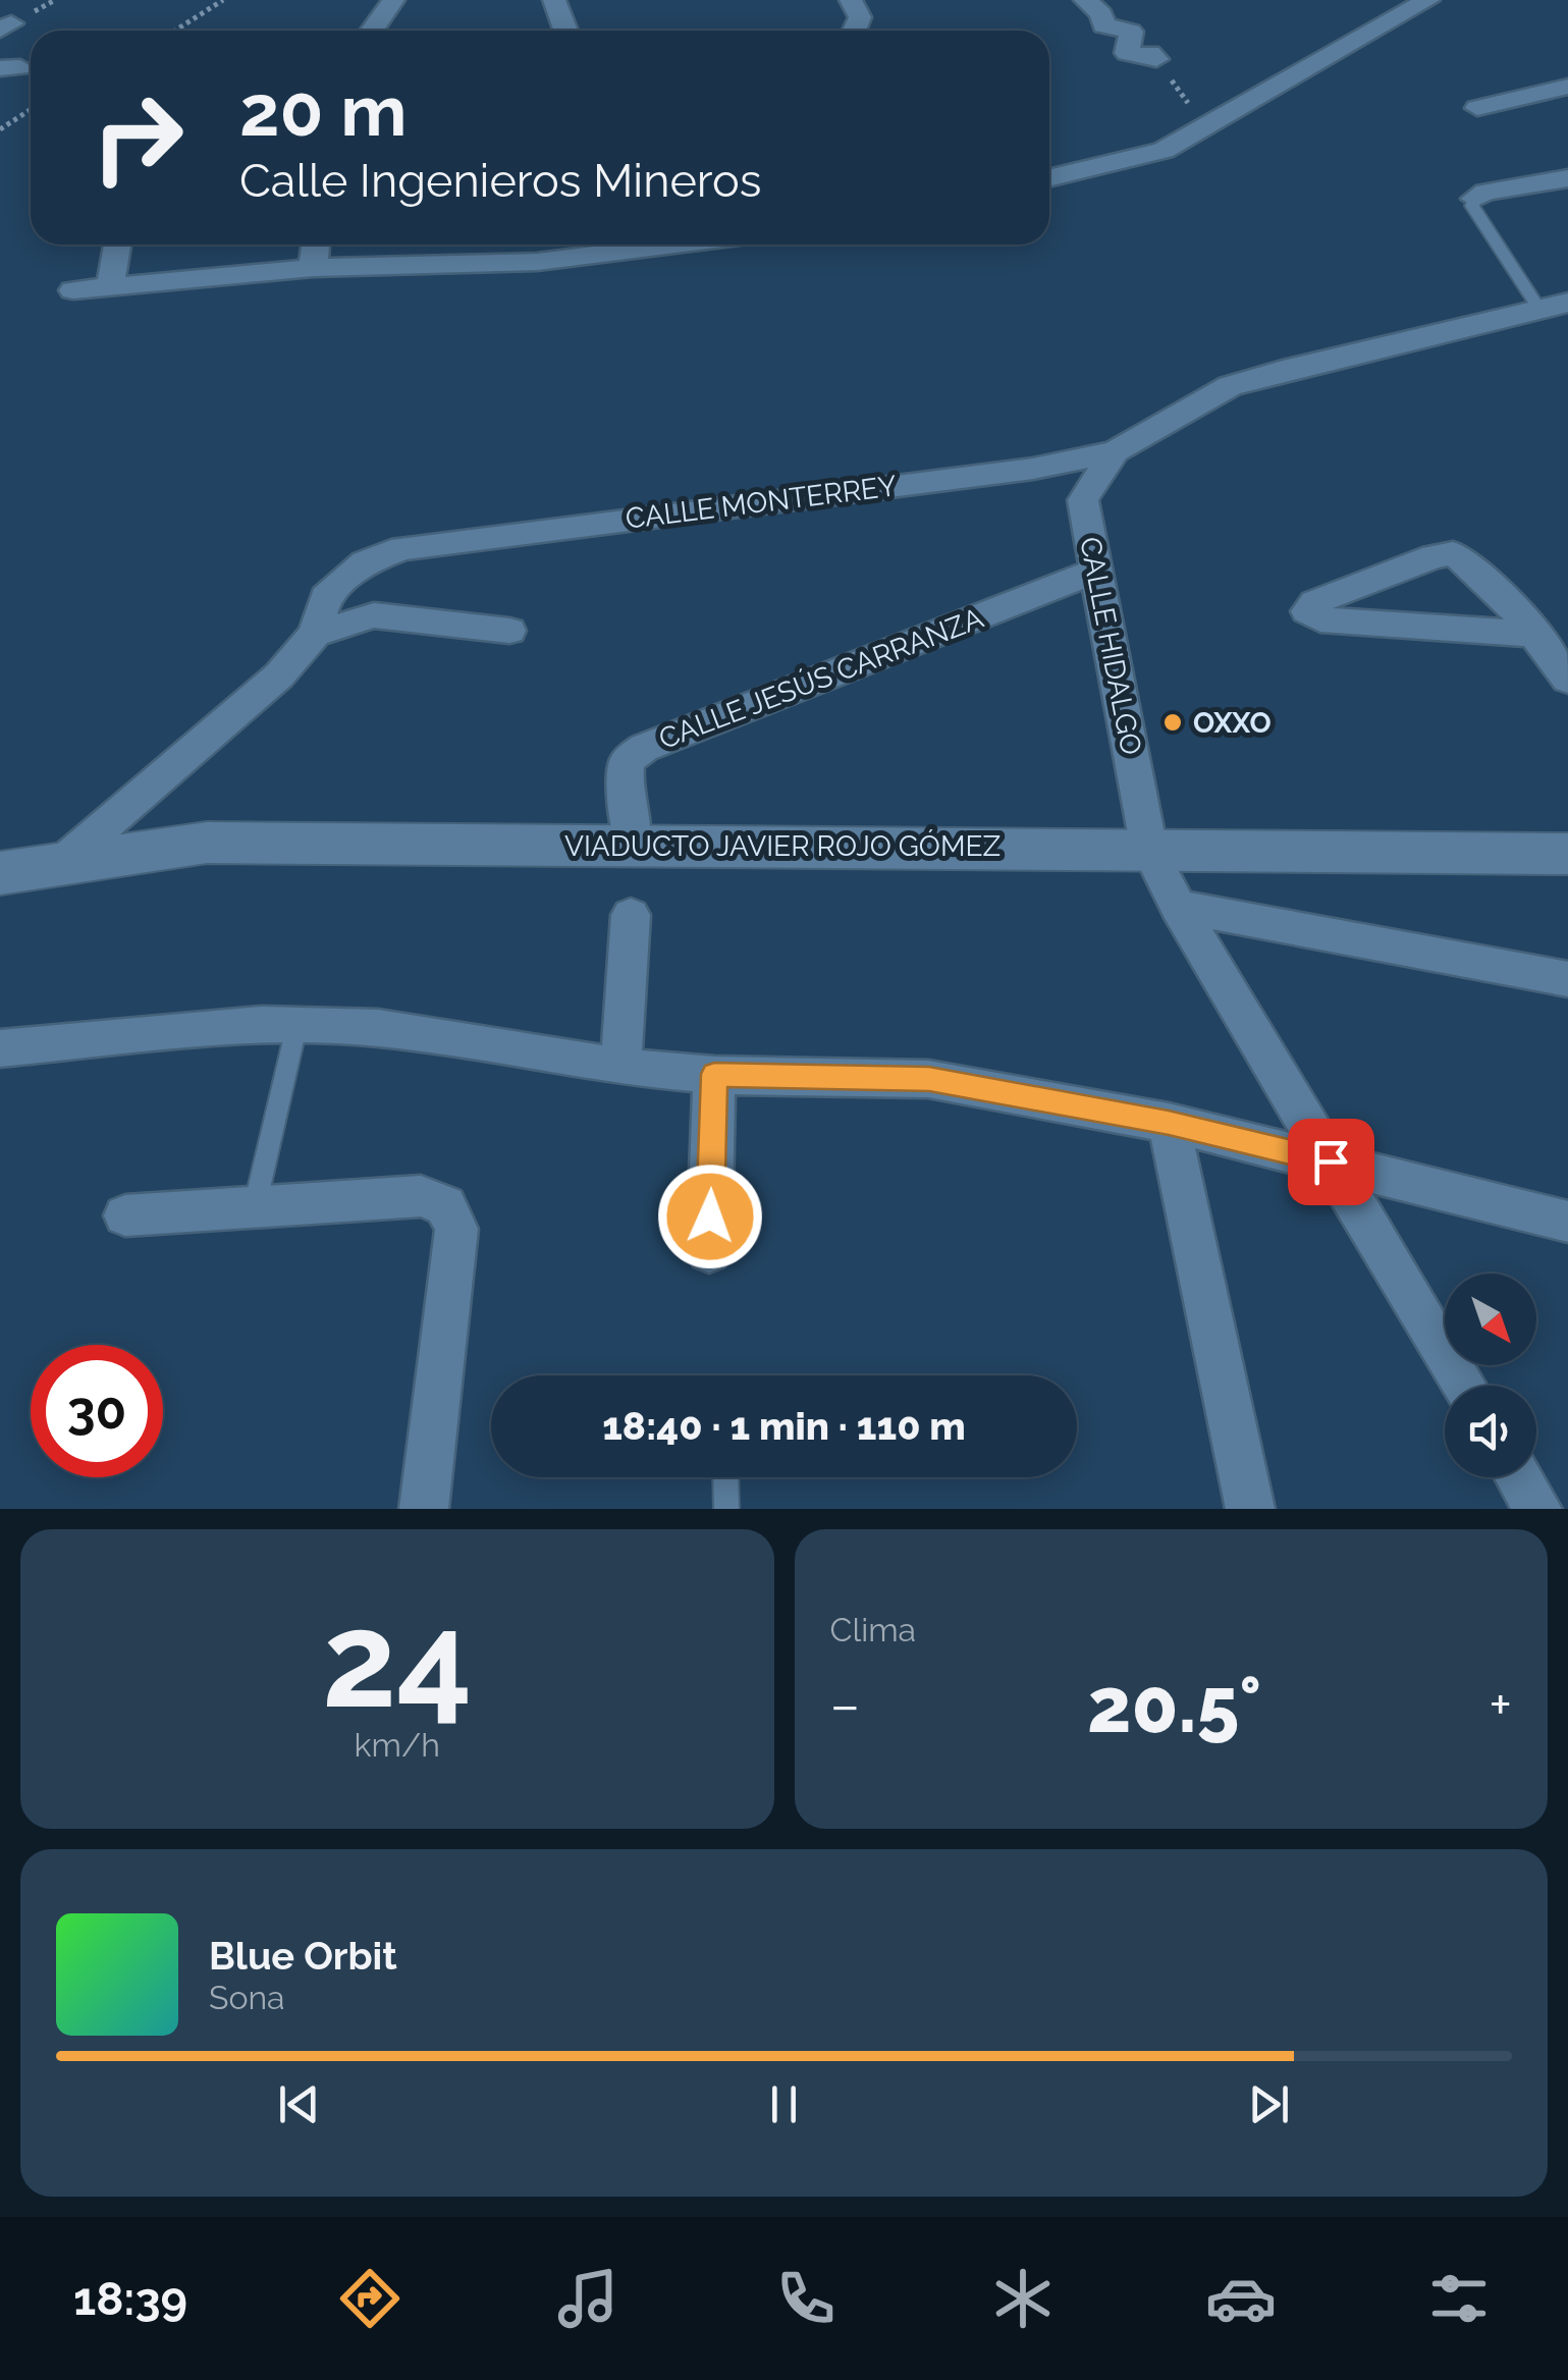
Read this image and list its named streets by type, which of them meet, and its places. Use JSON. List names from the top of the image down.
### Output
{
  "streets": {
    "main road": ["VIADUCTO JAVIER ROJO GÓMEZ"],
    "street": ["CALLE MONTERREY", "CALLE HIDALGO", "CALLE JESÚS CARRANZA"]
  },
  "crossings": [
    ["CALLE MONTERREY", "CALLE HIDALGO"],
    ["CALLE MONTERREY", "VIADUCTO JAVIER ROJO GÓMEZ"],
    ["CALLE HIDALGO", "CALLE JESÚS CARRANZA"],
    ["CALLE HIDALGO", "VIADUCTO JAVIER ROJO GÓMEZ"],
    ["CALLE JESÚS CARRANZA", "VIADUCTO JAVIER ROJO GÓMEZ"]
  ],
  "places": ["OXXO"],
  "north": "bottom right",
  "page": {
    "turn": ["20 m", "Calle Ingenieros Mineros"],
    "limit": "30",
    "trip": "18:40 · 1 min · 110 m",
    "tile": [
      ["24", "km/h"],
      "Clima"
    ],
    "heat": ["−", "20.5°", "+"],
    "song": ["Blue Orbit", "Sona"],
    "tabs": "18:39"
  }
}
